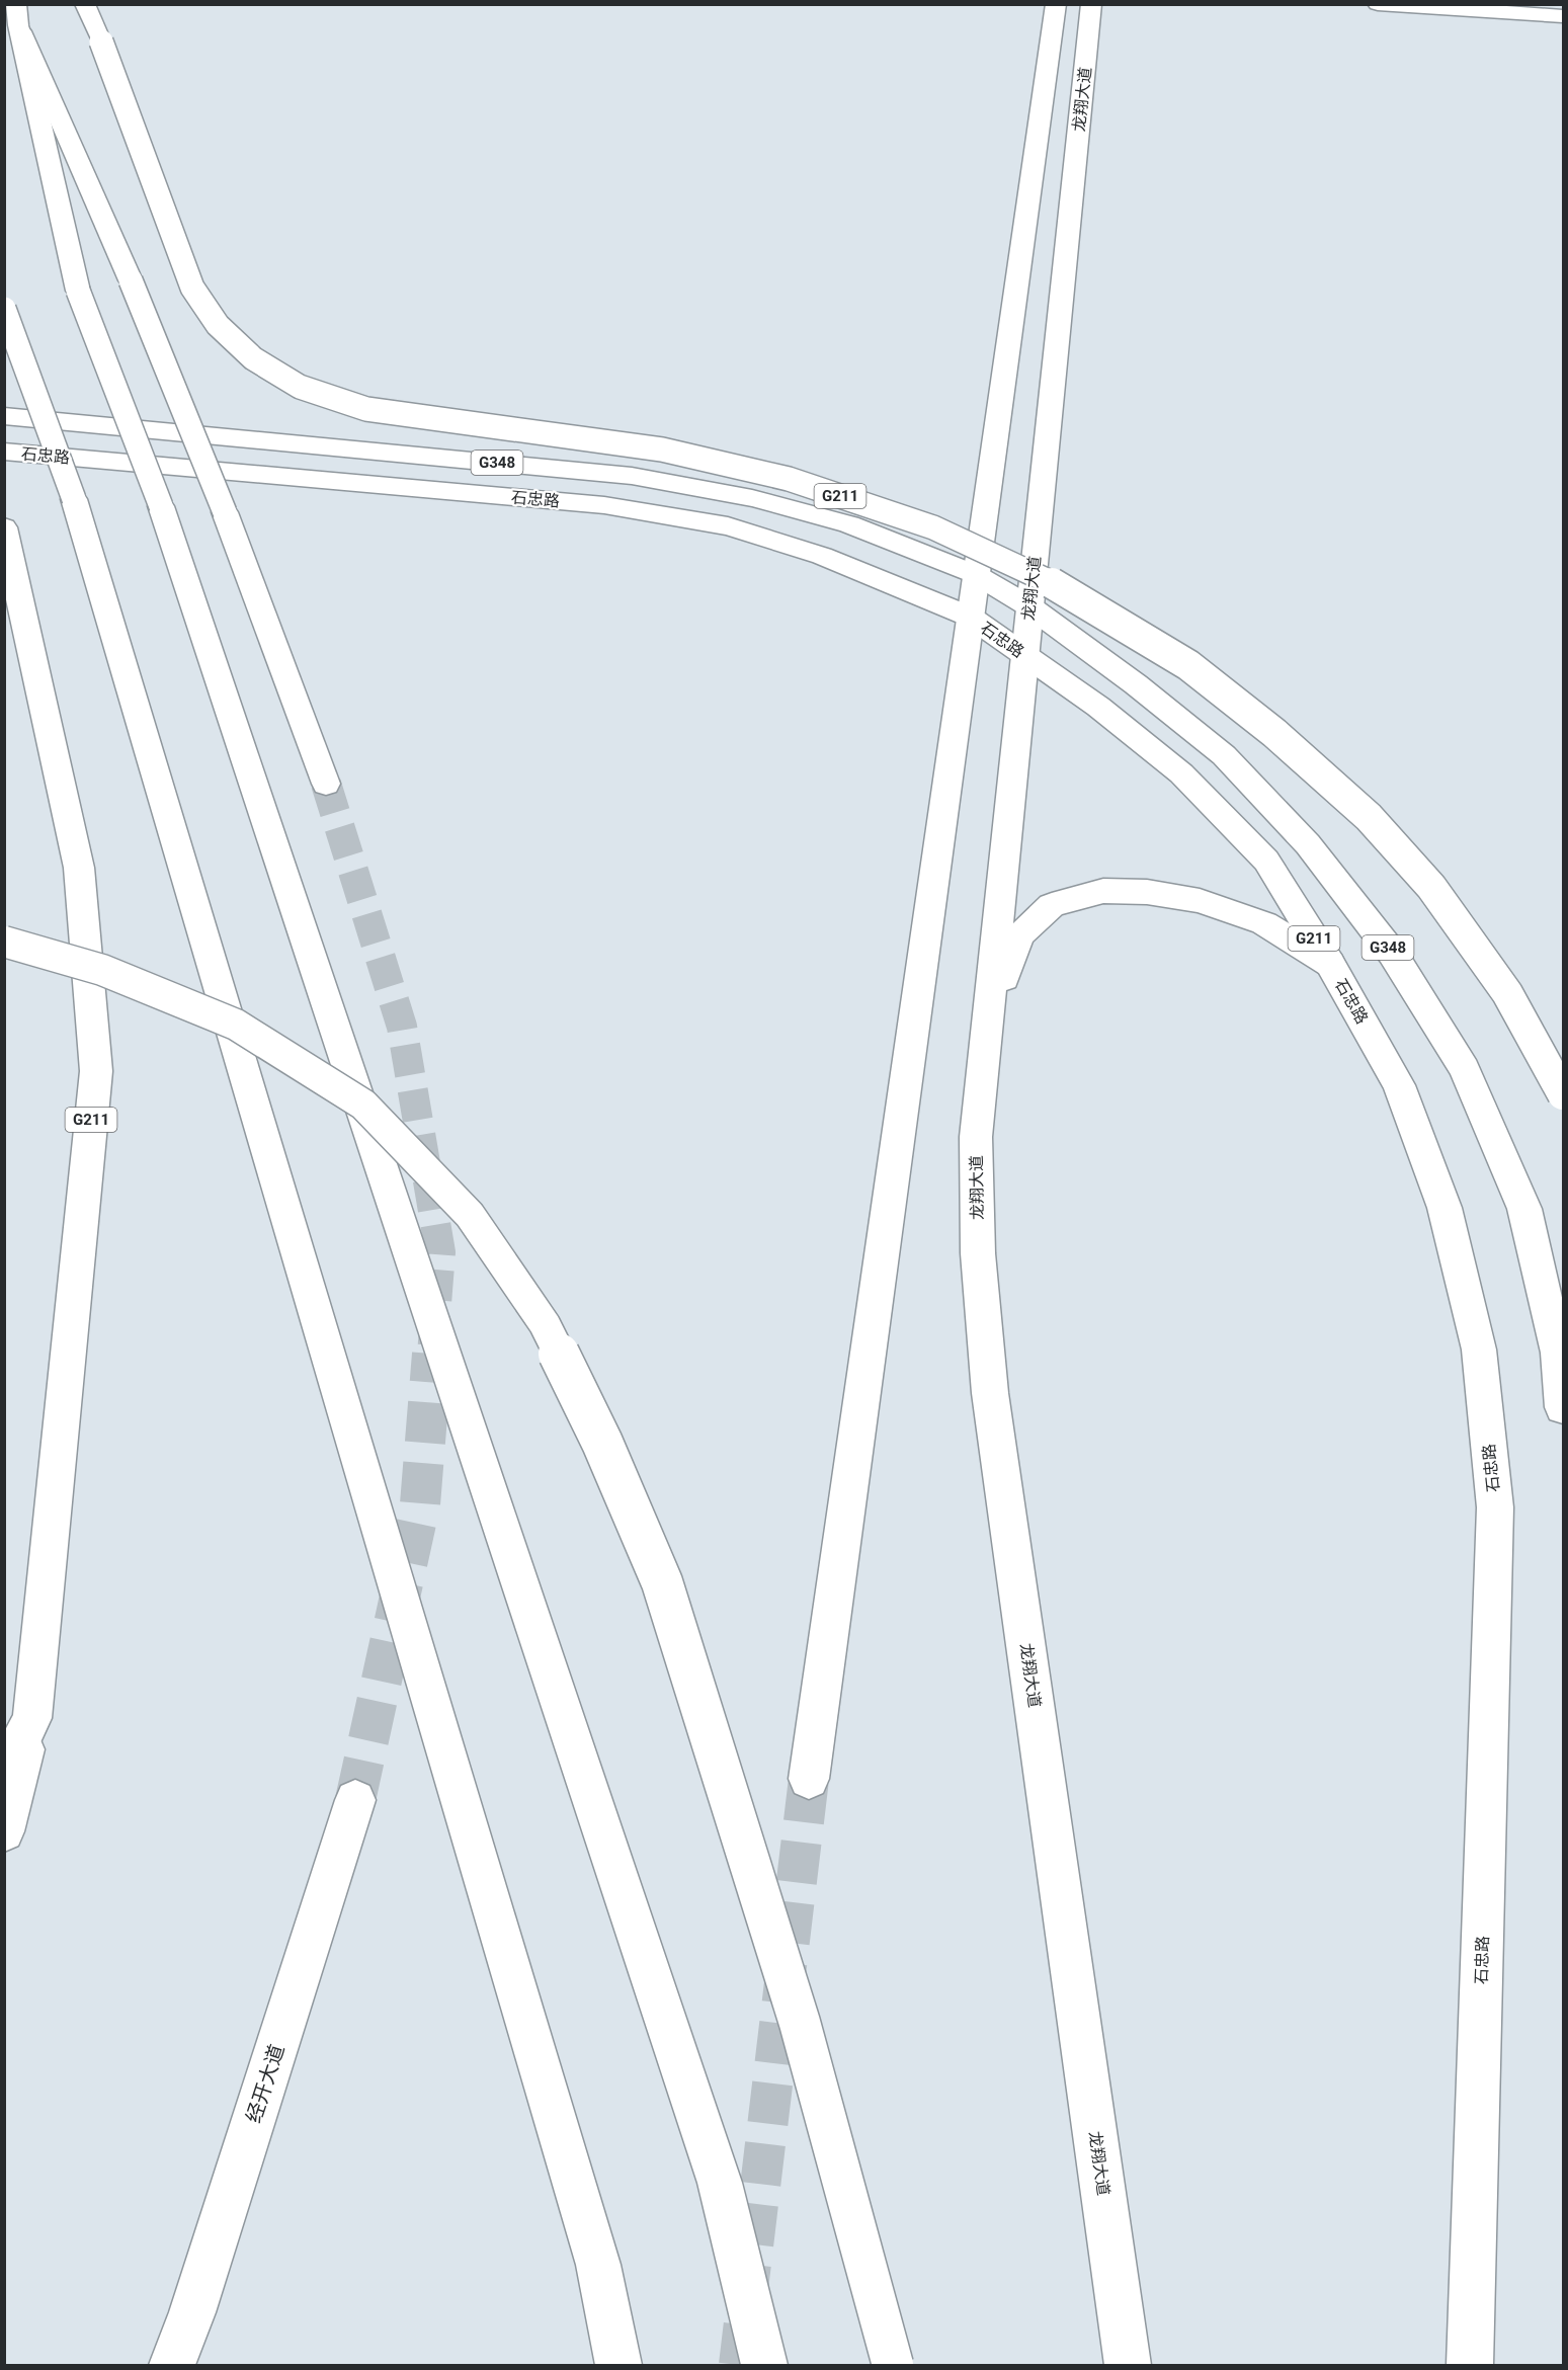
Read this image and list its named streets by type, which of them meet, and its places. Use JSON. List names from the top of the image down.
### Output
{
  "streets": {
    "main road": [
      "龙翔大道",
      "石忠路",
      "G348",
      "G211",
      "经开大道"
    ]
  },
  "crossings": [
    ["龙翔大道", "石忠路"]
  ]
}
